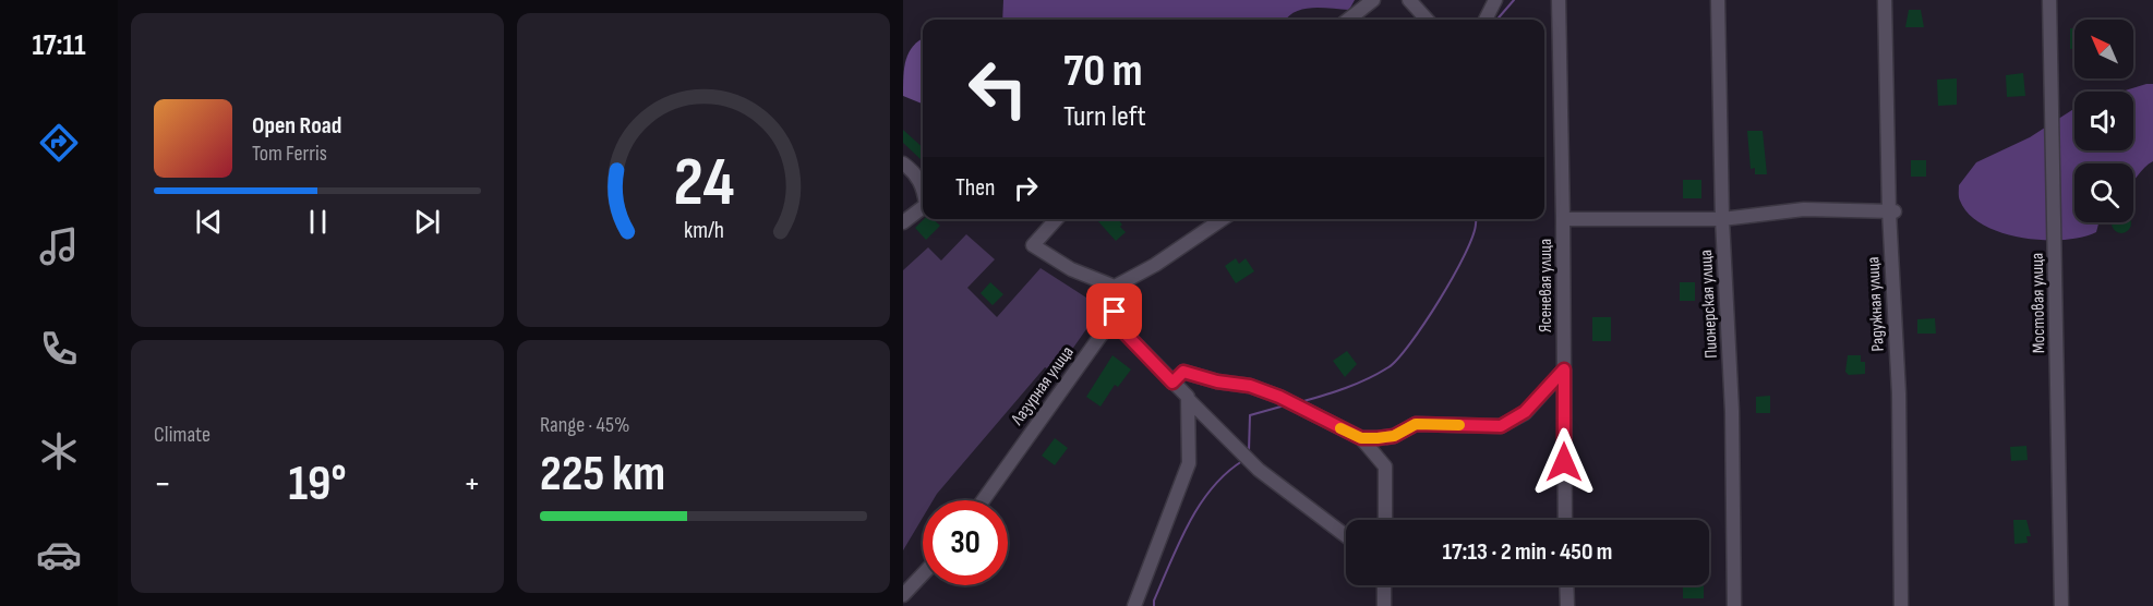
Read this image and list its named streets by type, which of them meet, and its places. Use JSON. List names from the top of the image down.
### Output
{
  "streets": {
    "street": [
      "Ясеневая улица",
      "Мостовая улица",
      "Пионерская улица",
      "Радужная улица",
      "Лазурная улица"
    ]
  },
  "north": "top left",
  "page": {
    "tabs": "17:11",
    "turn": ["70 m", "Turn left"],
    "song": ["Open Road", "Tom Ferris"],
    "then": "Then",
    "tile": [
      "Climate",
      ["Range · 45%", "225 km"]
    ],
    "heat": ["−", "19°", "+"],
    "limit": "30",
    "trip": "17:13 · 2 min · 450 m",
    "gauge": ["24", "km/h"]
  }
}
